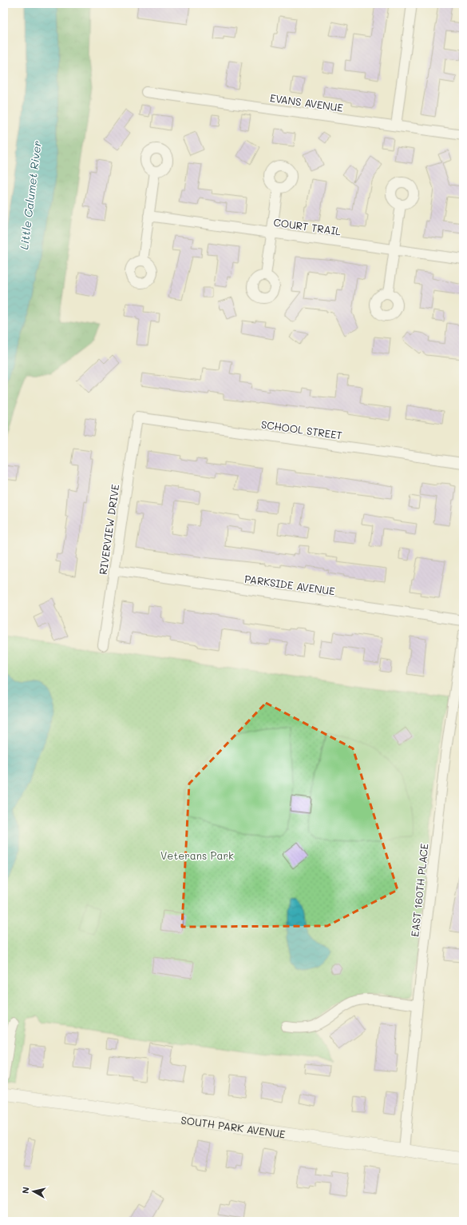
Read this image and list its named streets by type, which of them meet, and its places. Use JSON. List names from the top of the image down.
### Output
{
  "streets": {
    "street": [
      "EVANS AVENUE",
      "COURT TRAIL",
      "SCHOOL STREET",
      "RIVERVIEW DRIVE",
      "PARKSIDE AVENUE",
      "EAST 160TH PLACE",
      "SOUTH PARK AVENUE"
    ]
  },
  "crossings": [
    ["SCHOOL STREET", "RIVERVIEW DRIVE"],
    ["RIVERVIEW DRIVE", "PARKSIDE AVENUE"],
    ["EAST 160TH PLACE", "SOUTH PARK AVENUE"]
  ],
  "water": ["Little Calumet River"],
  "parks": ["Veterans Park"],
  "north": "left"
}
